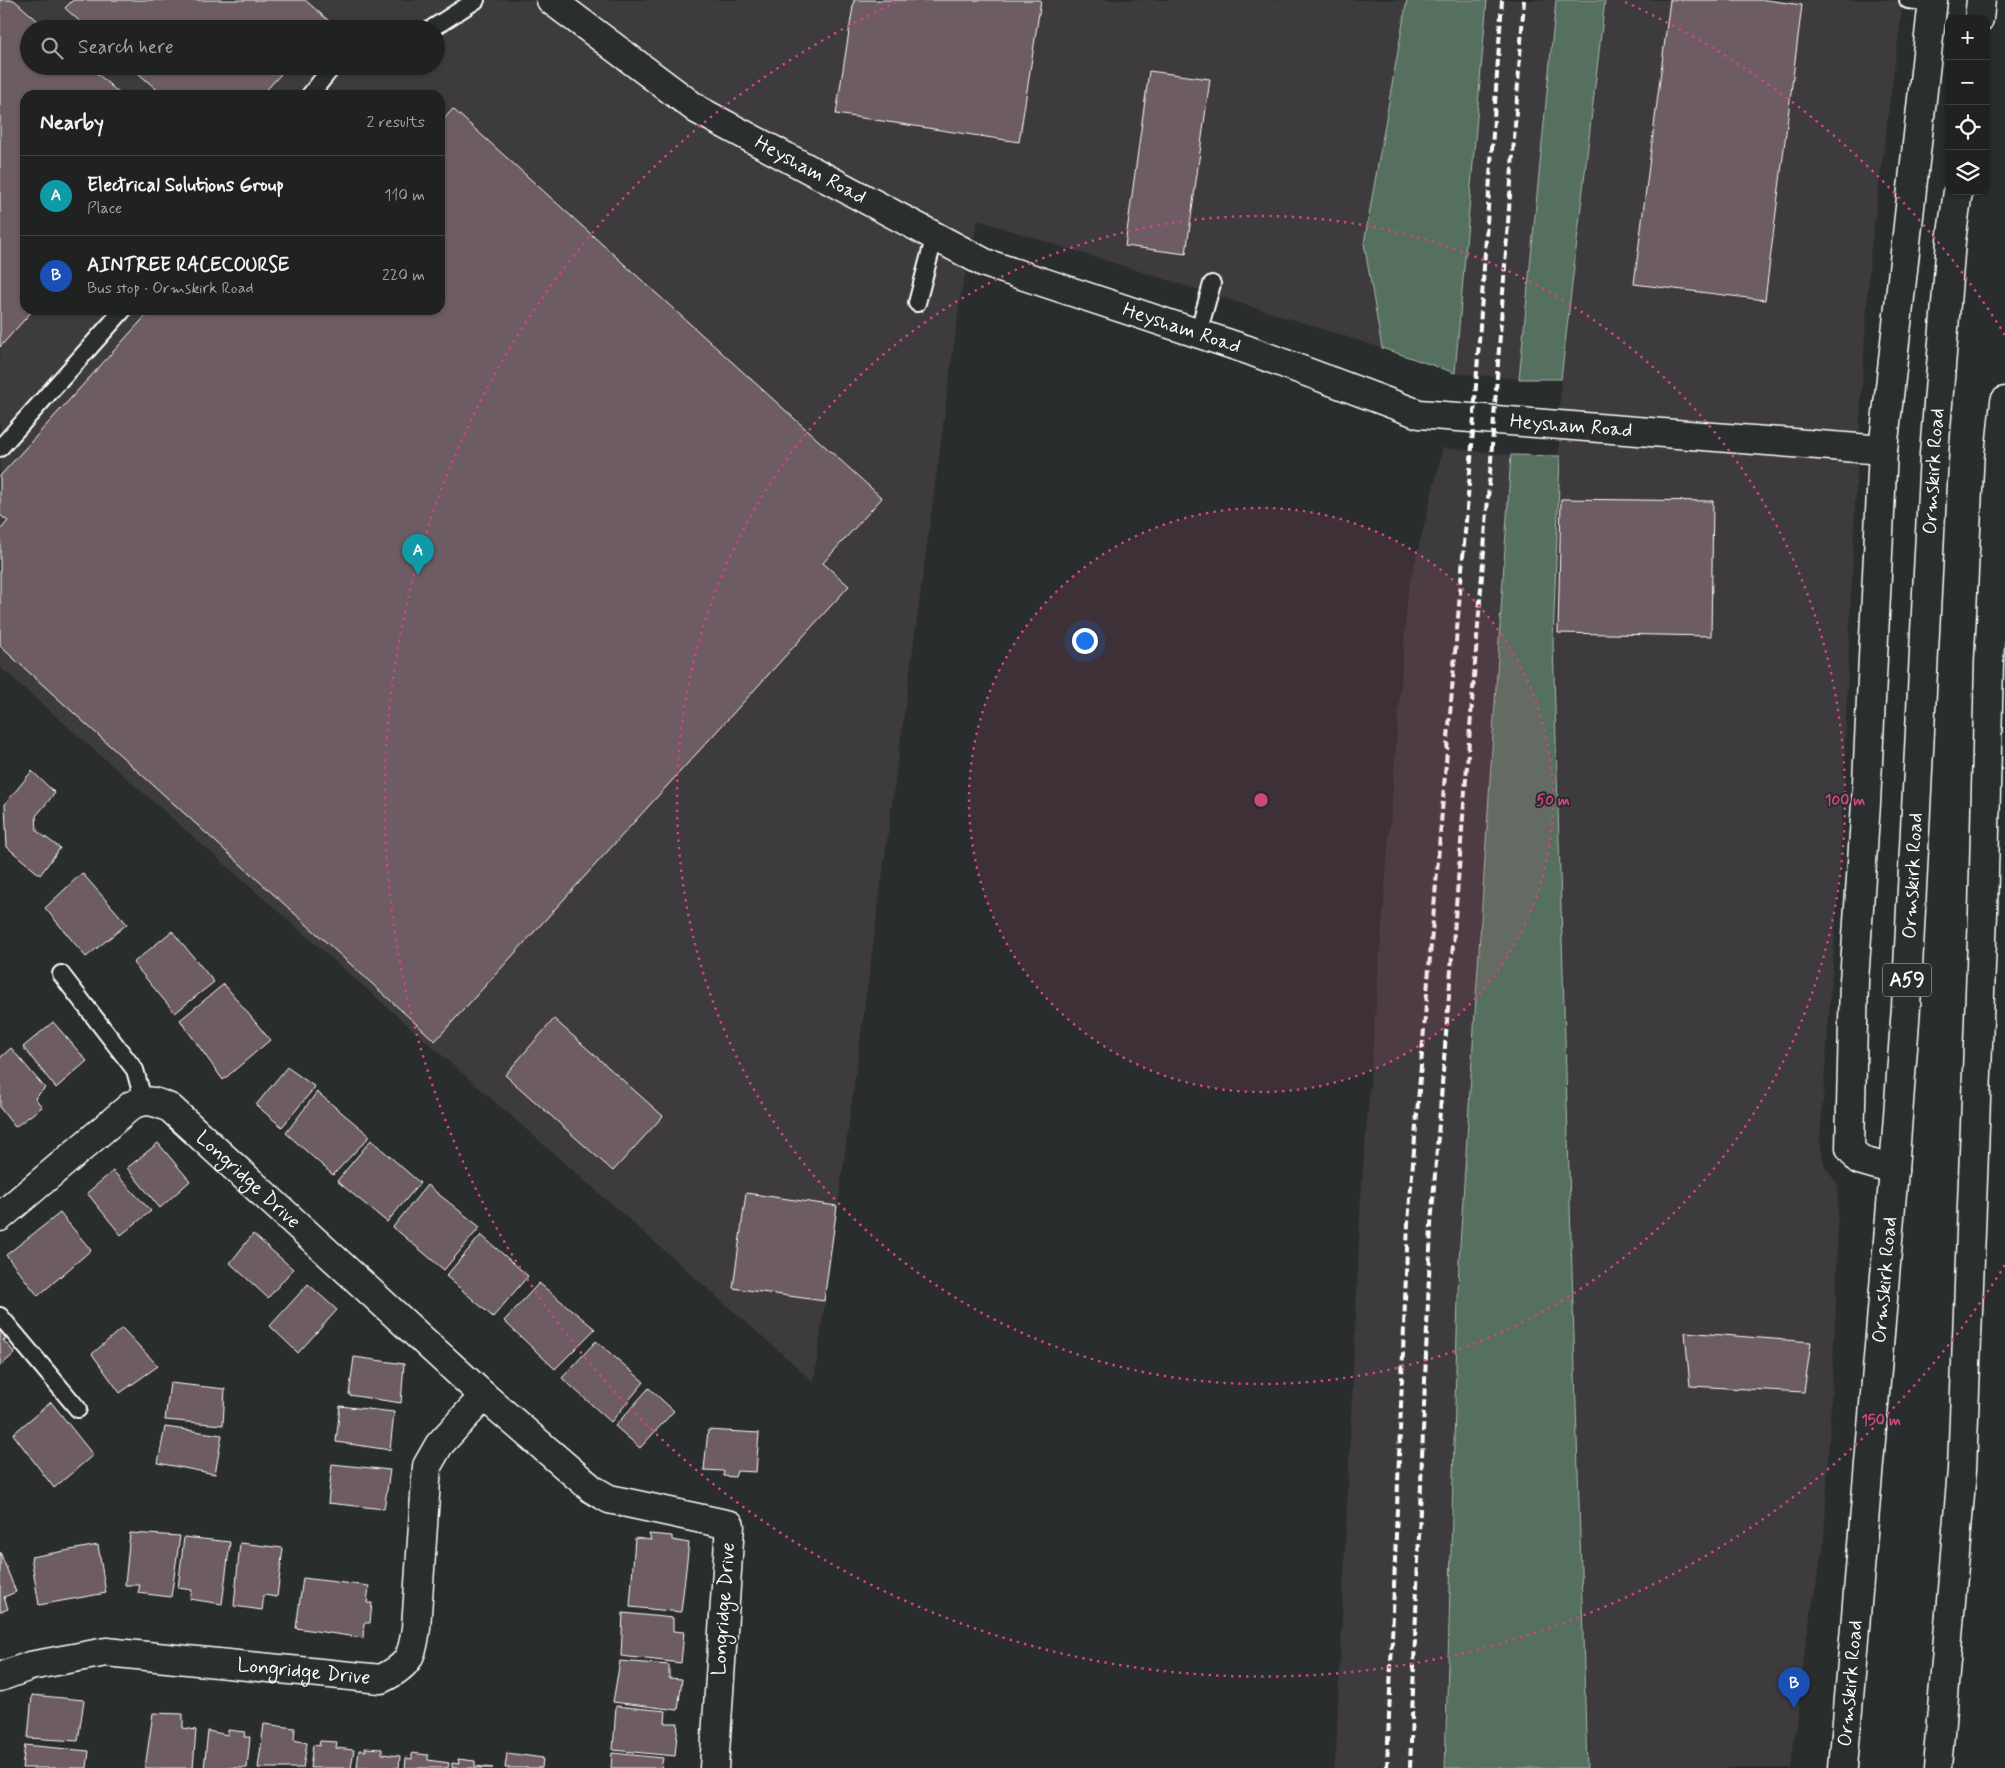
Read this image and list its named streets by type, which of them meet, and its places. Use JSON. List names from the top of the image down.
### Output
{
  "streets": {
    "main road": [
      "Heysham Road",
      "Ormskirk Road",
      "A59",
      "Longridge Drive"
    ]
  },
  "page": {
    "map_buttons": ["+", "−"],
    "search": "Search here",
    "heading": ["Nearby", "2 results"],
    "list": [
      {
        "mark": "A",
        "name": "Electrical Solutions Group",
        "note": "Place",
        "value": "110 m"
      },
      {
        "mark": "B",
        "name": "AINTREE RACECOURSE",
        "note": "Bus stop · Ormskirk Road",
        "value": "220 m"
      }
    ],
    "pins": ["A", "B"]
  },
  "rings": ["50 m", "100 m", "150 m"]
}
